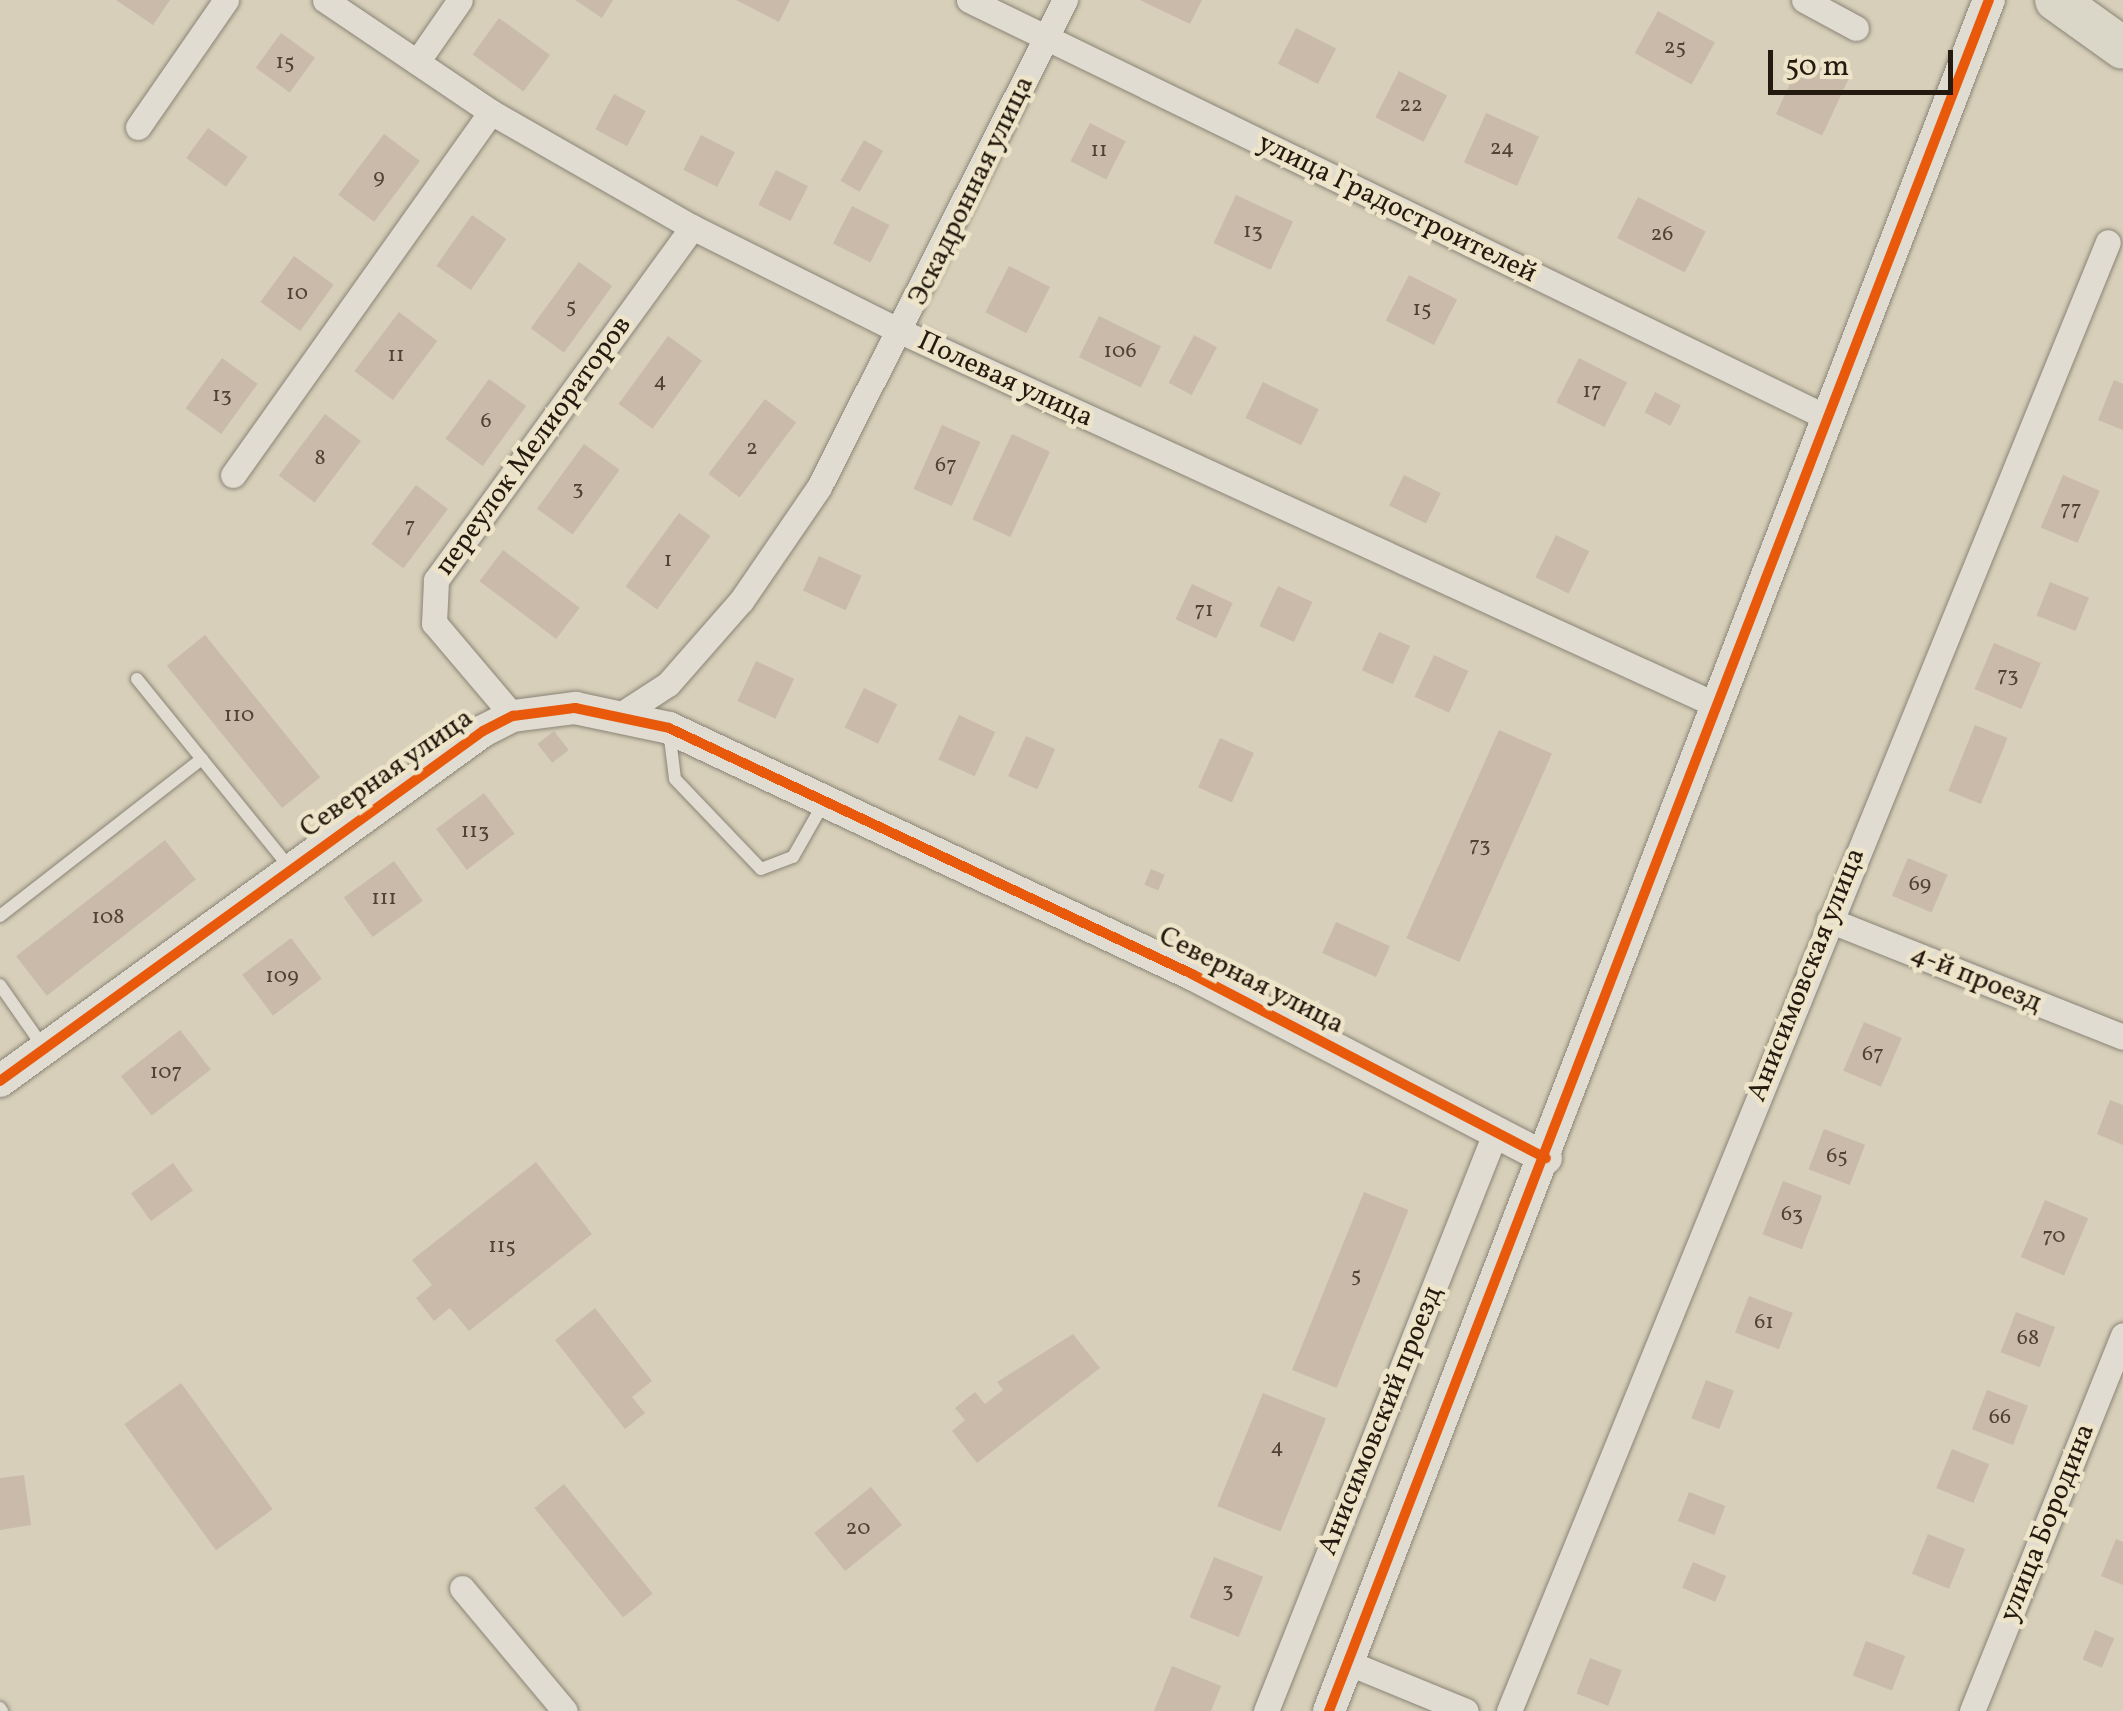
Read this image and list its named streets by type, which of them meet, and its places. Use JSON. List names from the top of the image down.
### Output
{
  "streets": {
    "street": [
      "Эскадронная улица",
      "улица Градостроителей",
      "Полевая улица",
      "переулок Мелиораторов",
      "Северная улица",
      "Анисимовская улица",
      "4-й проезд",
      "Анисимовский проезд",
      "улица Бородина"
    ]
  },
  "crossings": [
    ["Эскадронная улица", "улица Градостроителей"],
    ["Эскадронная улица", "Полевая улица"],
    ["Эскадронная улица", "Северная улица"],
    ["Полевая улица", "переулок Мелиораторов"],
    ["переулок Мелиораторов", "Северная улица"],
    ["Северная улица", "Анисимовский проезд"],
    ["Анисимовская улица", "4-й проезд"]
  ],
  "house_numbers": [
    "25",
    "15",
    "22",
    "24",
    "11",
    "9",
    "13",
    "26",
    "10",
    "5",
    "15",
    "106",
    "11",
    "4",
    "17",
    "13",
    "6",
    "2",
    "8",
    "67",
    "3",
    "77",
    "7",
    "1",
    "71",
    "73",
    "110",
    "113",
    "73",
    "69",
    "111",
    "108",
    "109",
    "67",
    "107",
    "65",
    "63",
    "70",
    "115",
    "5",
    "61",
    "68",
    "66",
    "4",
    "20",
    "3"
  ],
  "scale_bar": "50 m"
}
